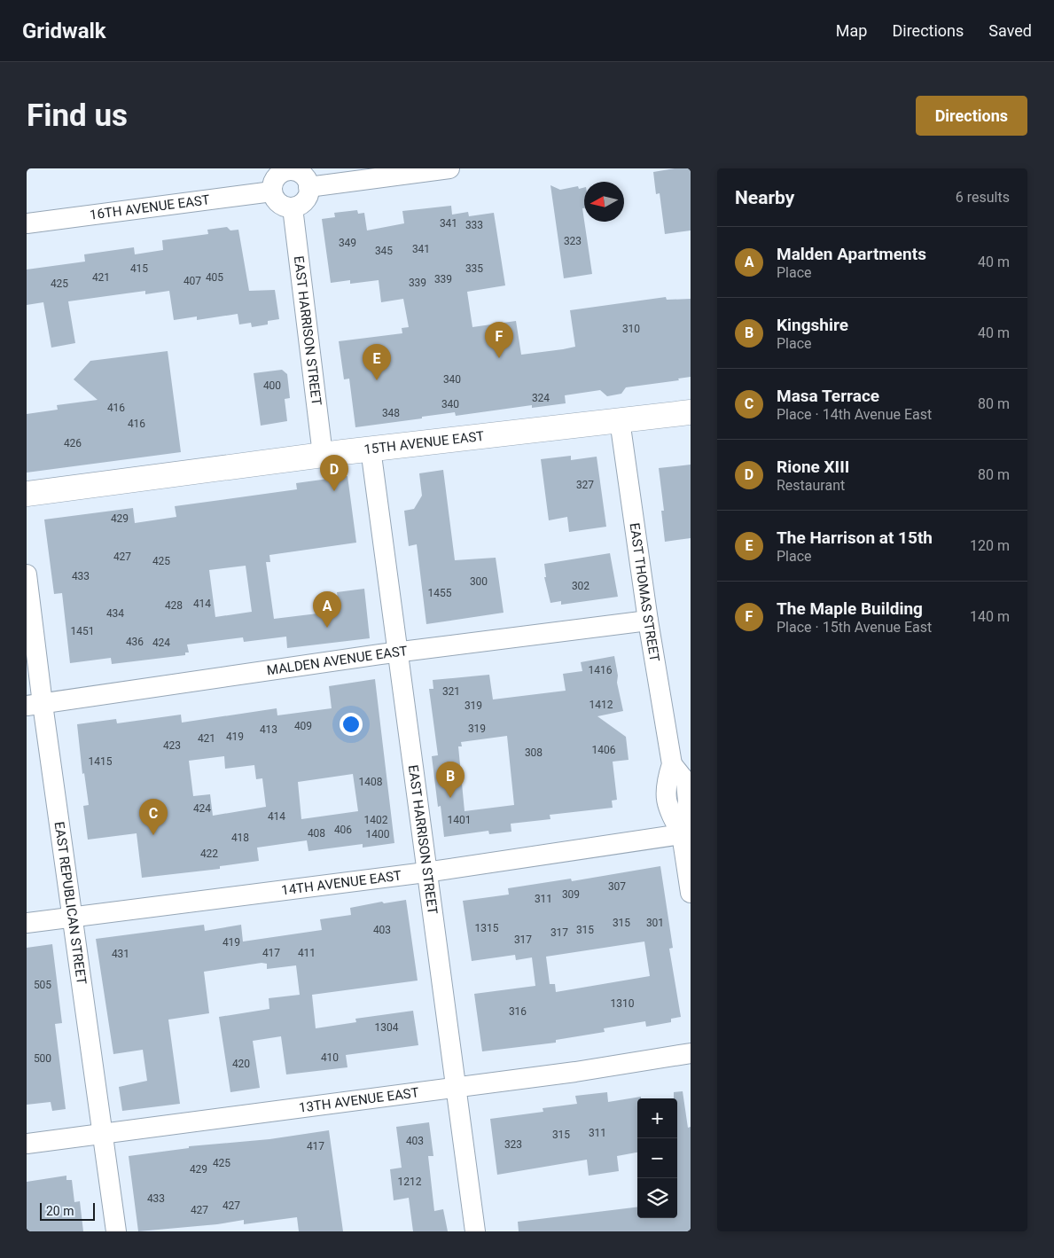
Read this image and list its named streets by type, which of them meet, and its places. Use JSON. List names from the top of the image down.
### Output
{
  "streets": {
    "street": [
      "16TH AVENUE EAST",
      "EAST HARRISON STREET",
      "15TH AVENUE EAST",
      "EAST THOMAS STREET",
      "MALDEN AVENUE EAST",
      "14TH AVENUE EAST",
      "EAST REPUBLICAN STREET",
      "13TH AVENUE EAST"
    ]
  },
  "crossings": [
    ["16TH AVENUE EAST", "EAST HARRISON STREET"],
    ["EAST HARRISON STREET", "15TH AVENUE EAST"],
    ["EAST HARRISON STREET", "MALDEN AVENUE EAST"],
    ["EAST HARRISON STREET", "14TH AVENUE EAST"],
    ["EAST HARRISON STREET", "13TH AVENUE EAST"],
    ["15TH AVENUE EAST", "EAST THOMAS STREET"],
    ["EAST THOMAS STREET", "MALDEN AVENUE EAST"],
    ["EAST THOMAS STREET", "14TH AVENUE EAST"],
    ["MALDEN AVENUE EAST", "EAST REPUBLICAN STREET"],
    ["14TH AVENUE EAST", "EAST REPUBLICAN STREET"],
    ["EAST REPUBLICAN STREET", "13TH AVENUE EAST"]
  ],
  "house_numbers": [
    "341",
    "333",
    "323",
    "349",
    "341",
    "345",
    "415",
    "335",
    "421",
    "405",
    "339",
    "407",
    "339",
    "425",
    "310",
    "340",
    "400",
    "324",
    "340",
    "416",
    "348",
    "416",
    "426",
    "327",
    "429",
    "427",
    "425",
    "433",
    "300",
    "302",
    "1455",
    "414",
    "428",
    "434",
    "1451",
    "436",
    "424",
    "1416",
    "321",
    "1412",
    "319",
    "409",
    "319",
    "413",
    "419",
    "421",
    "423",
    "1406",
    "308",
    "1415",
    "1408",
    "424",
    "414",
    "1402",
    "1401",
    "406",
    "408",
    "1400",
    "418",
    "422",
    "307",
    "309",
    "311",
    "315",
    "301",
    "1315",
    "403",
    "315",
    "317",
    "317",
    "419",
    "417",
    "411",
    "431",
    "505",
    "1310",
    "316",
    "1304",
    "410",
    "500",
    "420",
    "311",
    "315",
    "403",
    "323",
    "417",
    "425",
    "429",
    "1212",
    "433",
    "427",
    "427"
  ],
  "scale_bar": "20 m",
  "north": "left",
  "page": {
    "header": "Gridwalk",
    "nav": ["Map", "Directions", "Saved"],
    "buttons": "Directions",
    "title": "Find us",
    "heading": ["Nearby", "6 results"],
    "list": [
      {
        "mark": "A",
        "name": "Malden Apartments",
        "note": "Place",
        "value": "40 m"
      },
      {
        "mark": "B",
        "name": "Kingshire",
        "note": "Place",
        "value": "40 m"
      },
      {
        "mark": "C",
        "name": "Masa Terrace",
        "note": "Place · 14th Avenue East",
        "value": "80 m"
      },
      {
        "mark": "D",
        "name": "Rione XIII",
        "note": "Restaurant",
        "value": "80 m"
      },
      {
        "mark": "E",
        "name": "The Harrison at 15th",
        "note": "Place",
        "value": "120 m"
      },
      {
        "mark": "F",
        "name": "The Maple Building",
        "note": "Place · 15th Avenue East",
        "value": "140 m"
      }
    ],
    "pins": [
      "F",
      "E",
      "D",
      "A",
      "B",
      "C"
    ],
    "map_buttons": ["+", "−"],
    "scale": "20 m"
  }
}
